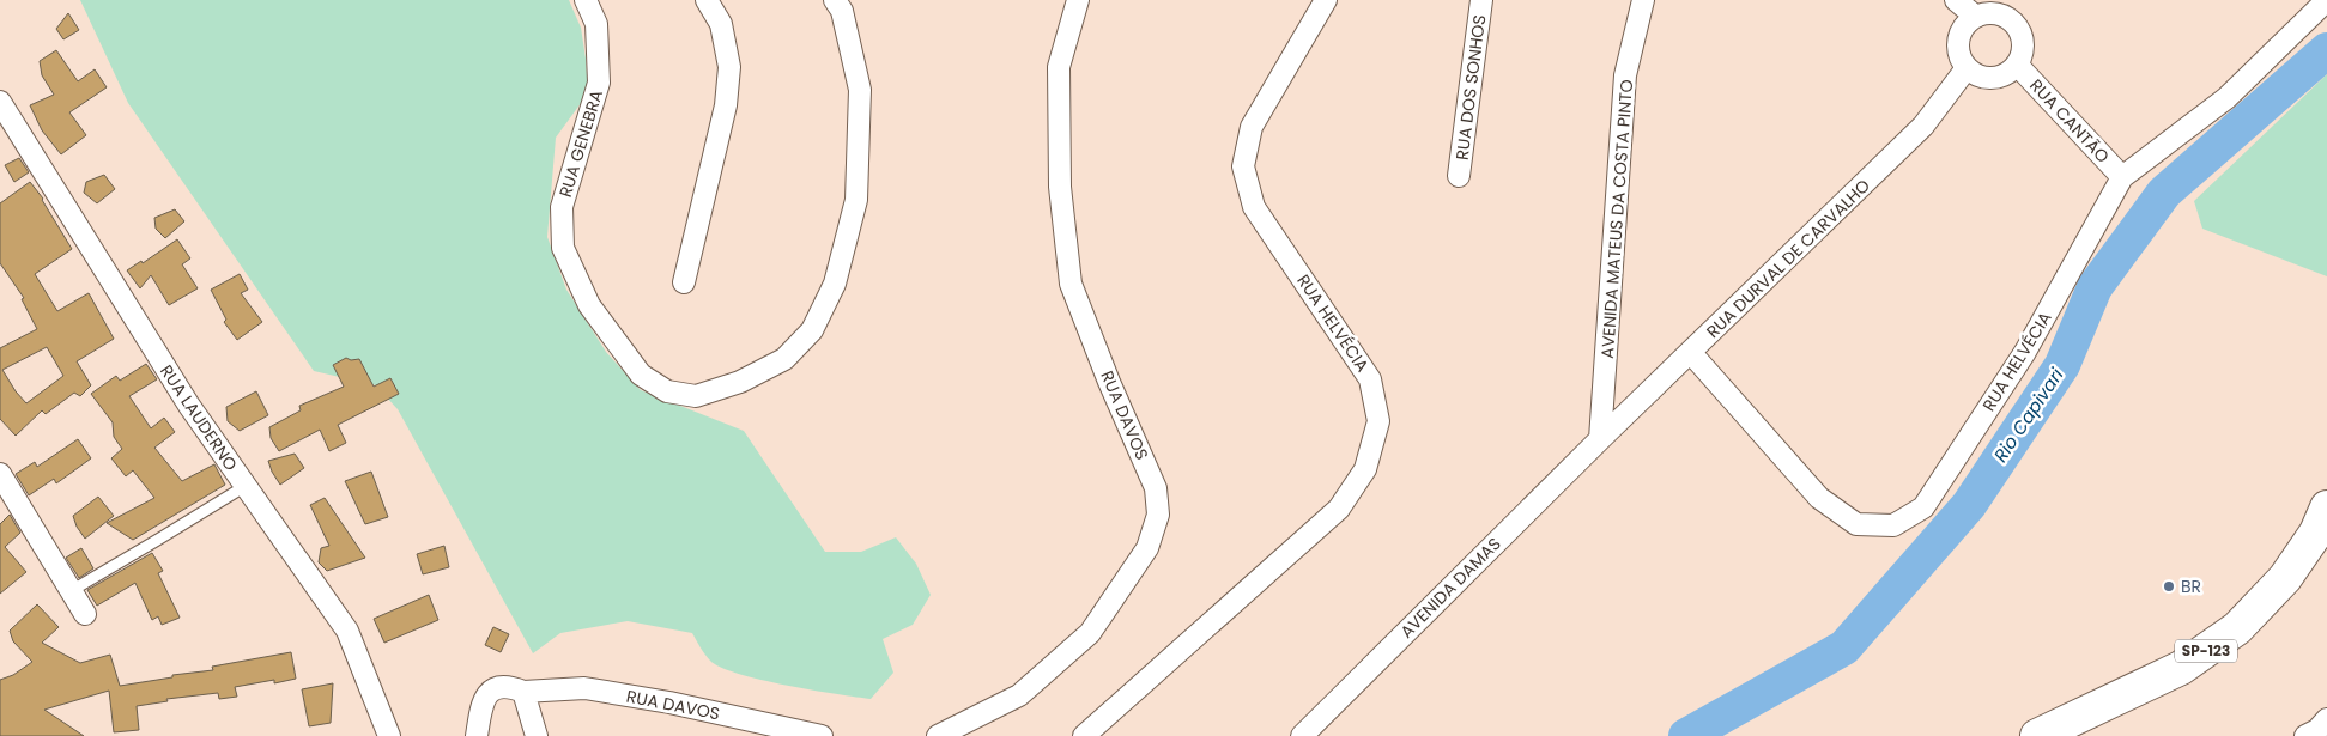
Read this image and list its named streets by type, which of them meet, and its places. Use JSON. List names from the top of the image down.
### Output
{
  "streets": {
    "main road": ["SP-123"],
    "street": [
      "RUA DOS SONHOS",
      "RUA CANTÃO",
      "RUA GENEBRA",
      "AVENIDA MATEUS DA COSTA PINTO",
      "RUA DURVAL DE CARVALHO",
      "RUA HELVÉCIA",
      "RUA DAVOS",
      "RUA LAUDERNO",
      "AVENIDA DAMAS"
    ]
  },
  "crossings": [
    ["RUA CANTÃO", "RUA DURVAL DE CARVALHO"],
    ["RUA CANTÃO", "RUA HELVÉCIA"],
    ["AVENIDA MATEUS DA COSTA PINTO", "RUA DURVAL DE CARVALHO"],
    ["AVENIDA MATEUS DA COSTA PINTO", "AVENIDA DAMAS"],
    ["RUA DURVAL DE CARVALHO", "RUA HELVÉCIA"],
    ["RUA DURVAL DE CARVALHO", "AVENIDA DAMAS"]
  ],
  "water": ["Rio Capivari"],
  "places": ["BR"]
}
